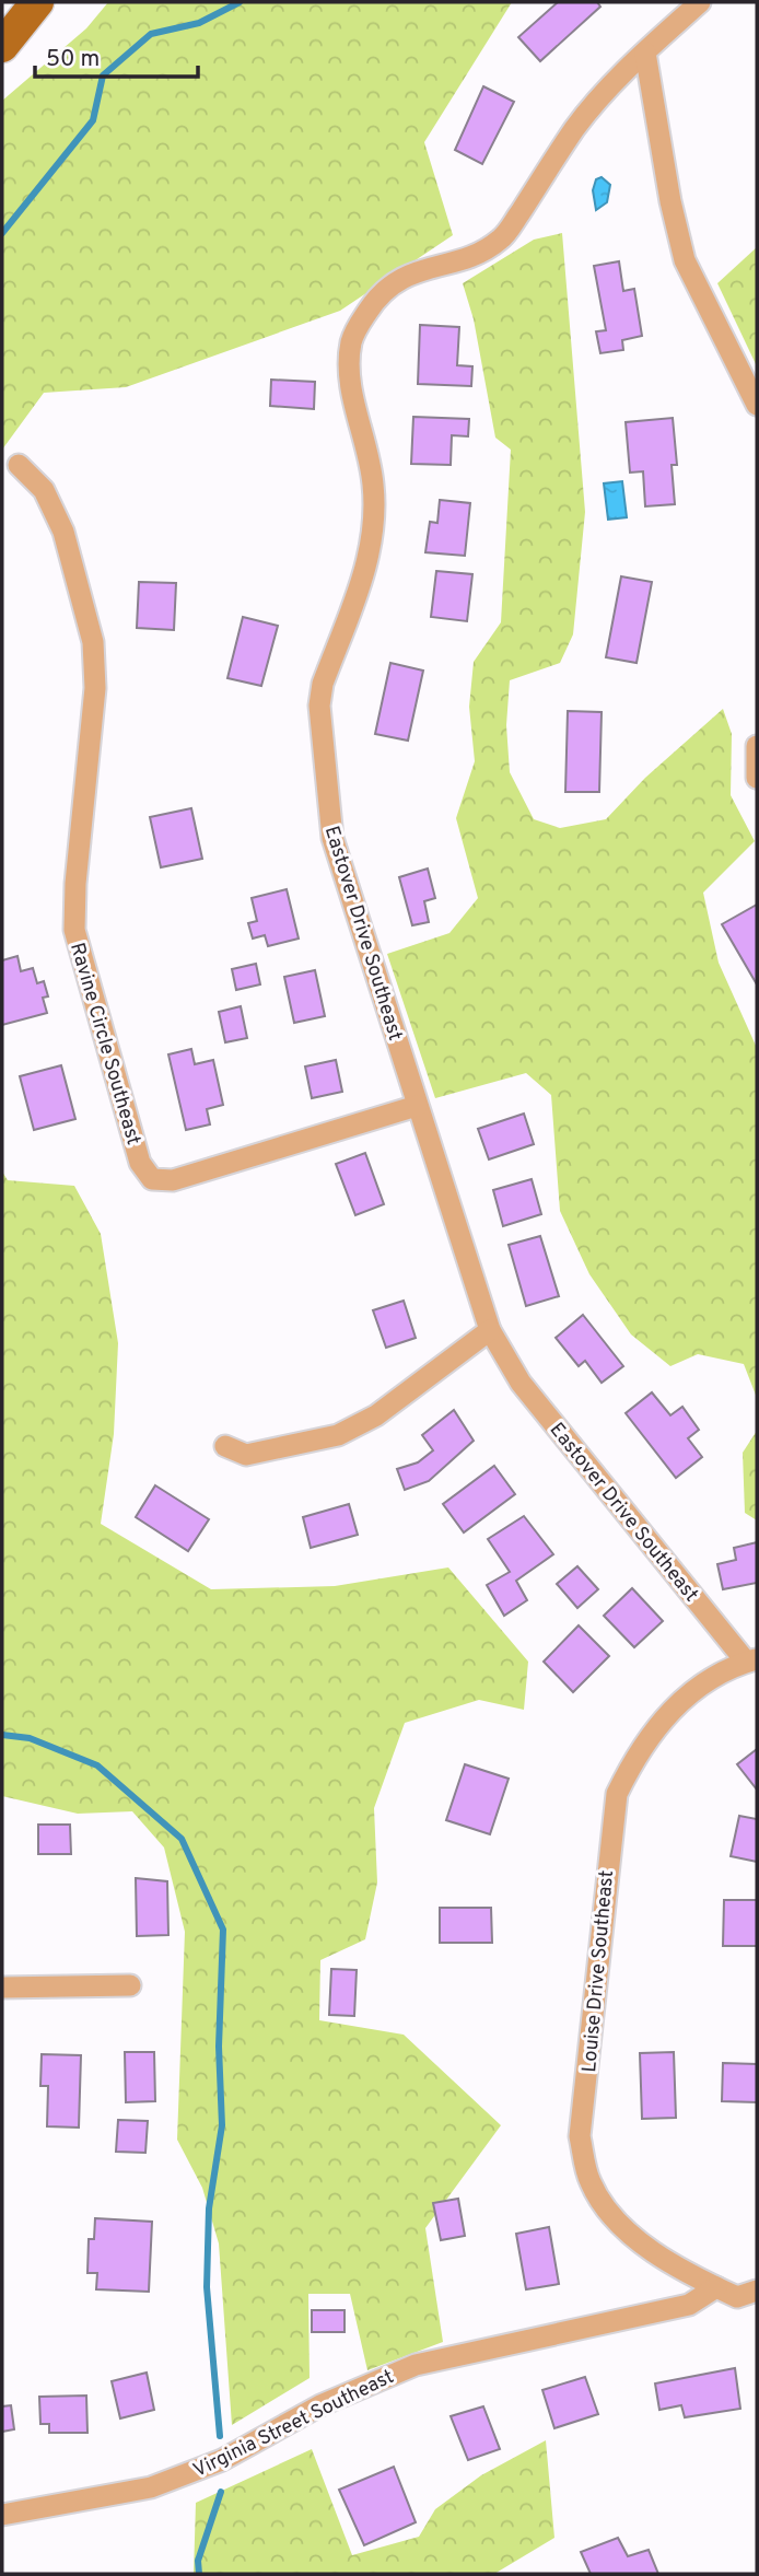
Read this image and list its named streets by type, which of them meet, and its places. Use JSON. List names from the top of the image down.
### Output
{
  "streets": {
    "street": [
      "Eastover Drive Southeast",
      "Ravine Circle Southeast",
      "Louise Drive Southeast",
      "Virginia Street Southeast"
    ]
  },
  "crossings": [
    ["Eastover Drive Southeast", "Ravine Circle Southeast"],
    ["Eastover Drive Southeast", "Louise Drive Southeast"],
    ["Louise Drive Southeast", "Virginia Street Southeast"]
  ],
  "scale_bar": "50 m"
}
